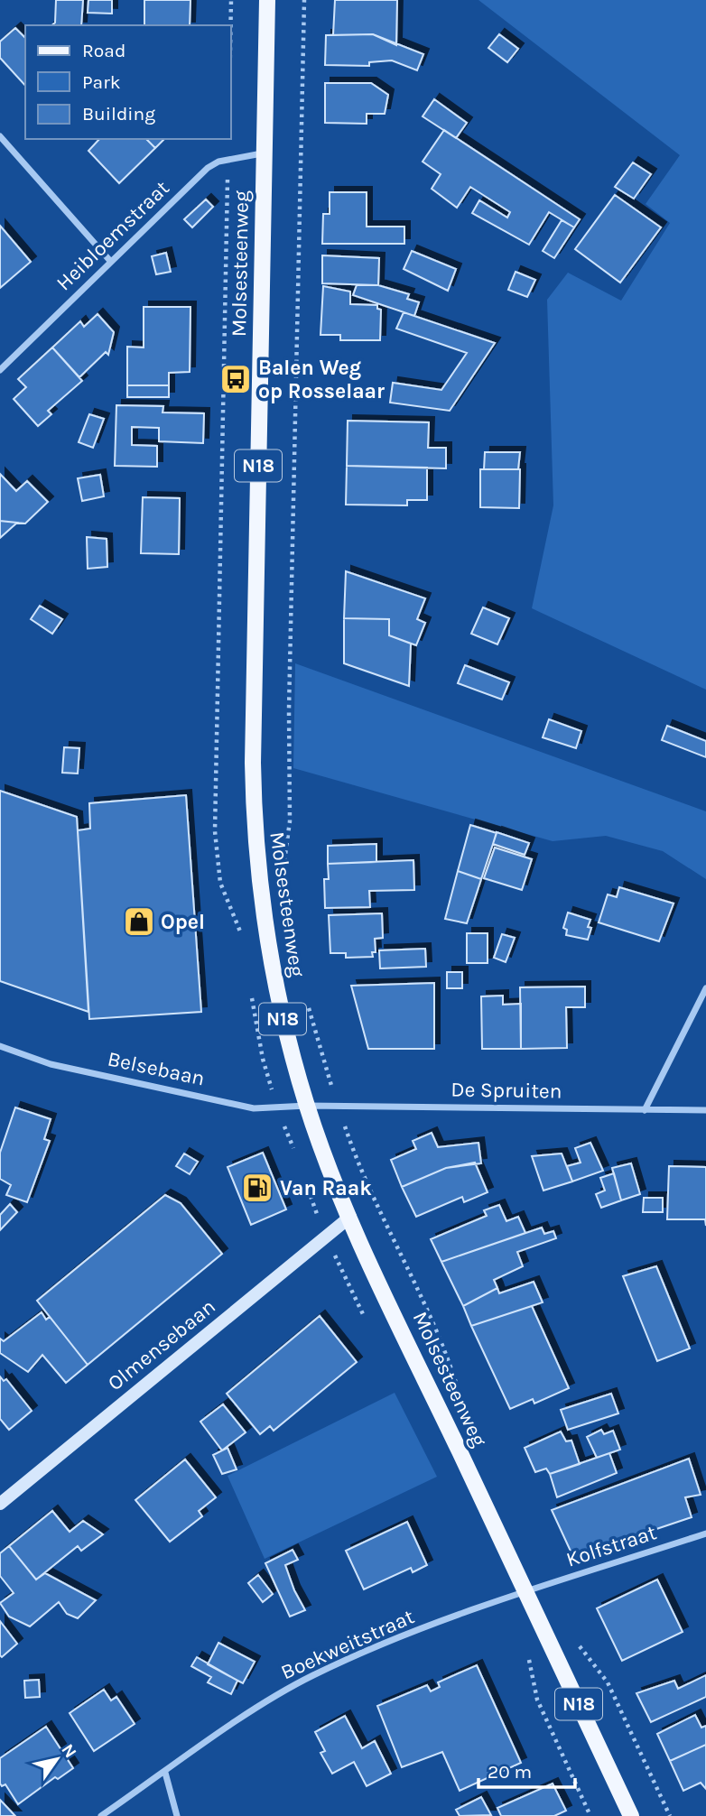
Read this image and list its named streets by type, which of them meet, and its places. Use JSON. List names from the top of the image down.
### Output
{
  "streets": {
    "main road": ["Molsesteenweg", "N18"],
    "street": [
      "Heibloemstraat",
      "Belsebaan",
      "De Spruiten",
      "Olmensebaan",
      "Kolfstraat",
      "Boekweitstraat"
    ]
  },
  "crossings": [
    ["Heibloemstraat", "Molsesteenweg"],
    ["Molsesteenweg", "Belsebaan"],
    ["Molsesteenweg", "De Spruiten"],
    ["Molsesteenweg", "Olmensebaan"],
    ["Molsesteenweg", "Kolfstraat"],
    ["Molsesteenweg", "Boekweitstraat"],
    ["Belsebaan", "De Spruiten"],
    ["Kolfstraat", "Boekweitstraat"]
  ],
  "places": {
    "bus stop": ["Balen Weg op Rosselaar"],
    "shop": ["Opel"],
    "fuel station": ["Van Raak"]
  },
  "legend": ["Road", "Park", "Building"],
  "scale_bar": "20 m",
  "north": "top right"
}
